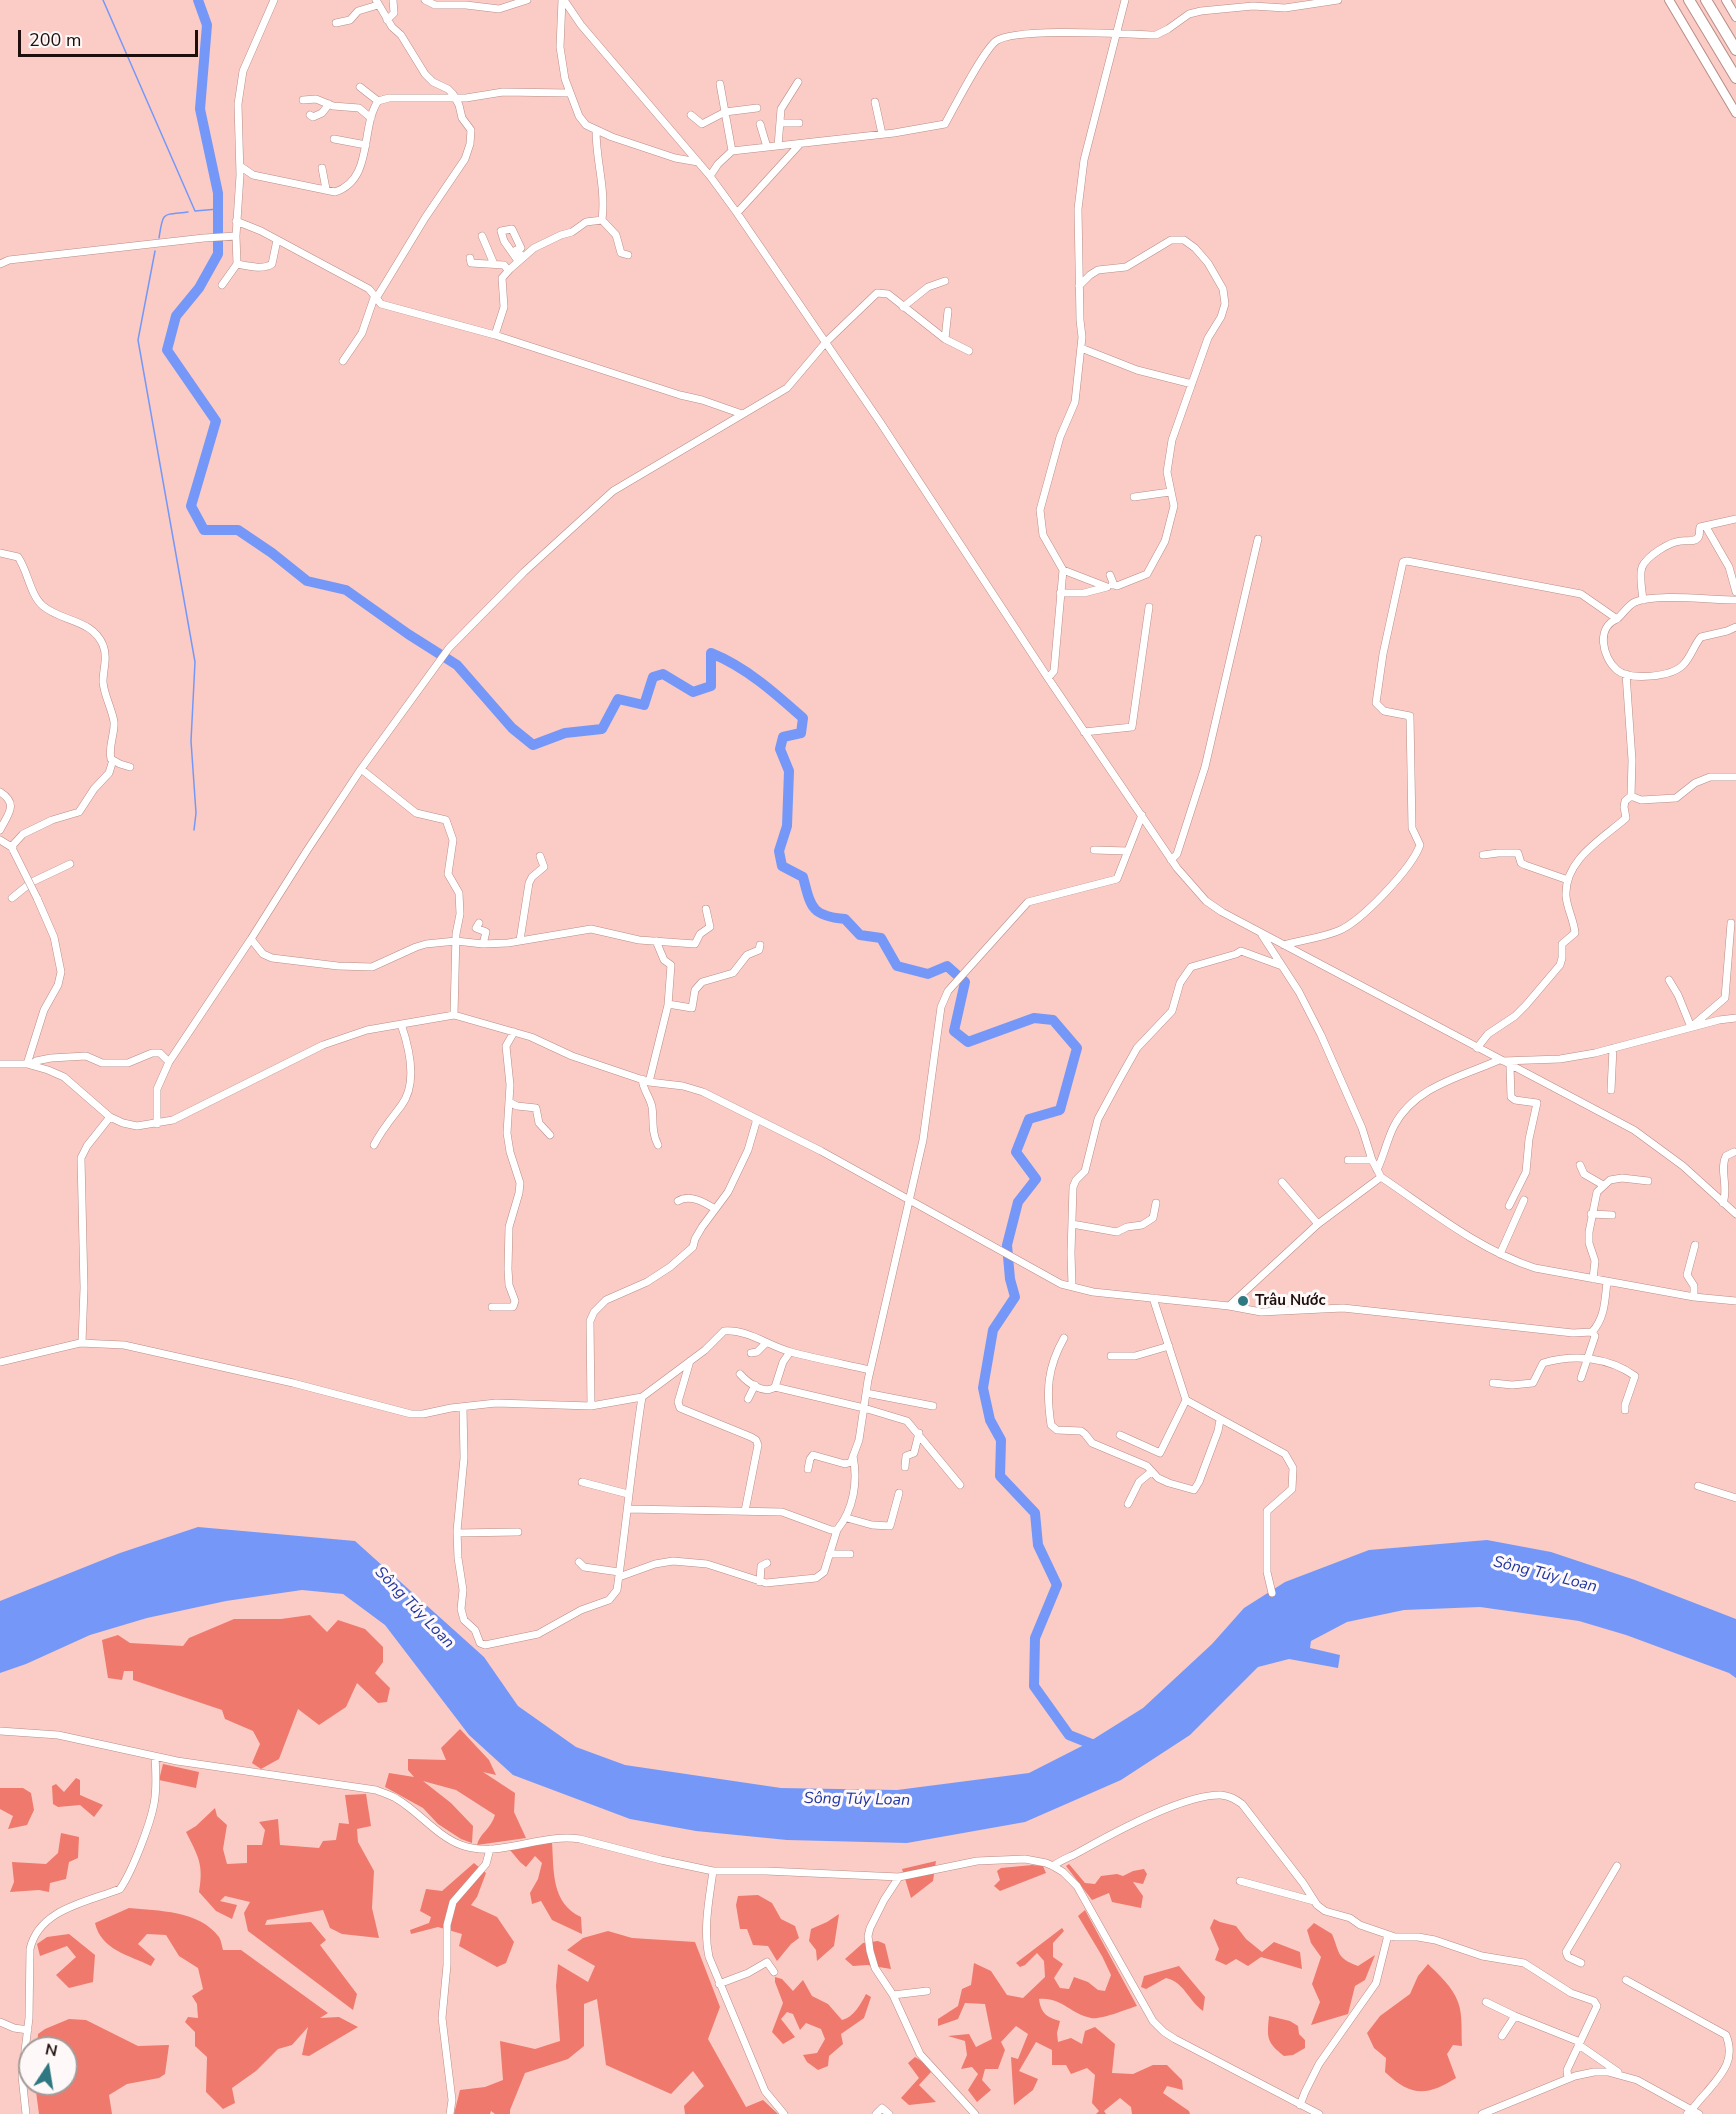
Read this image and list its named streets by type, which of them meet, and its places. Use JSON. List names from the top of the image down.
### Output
{
  "water": ["Sông Túy Loan"],
  "places": ["Trâu Nước"],
  "scale_bar": "200 m",
  "north": "top"
}
